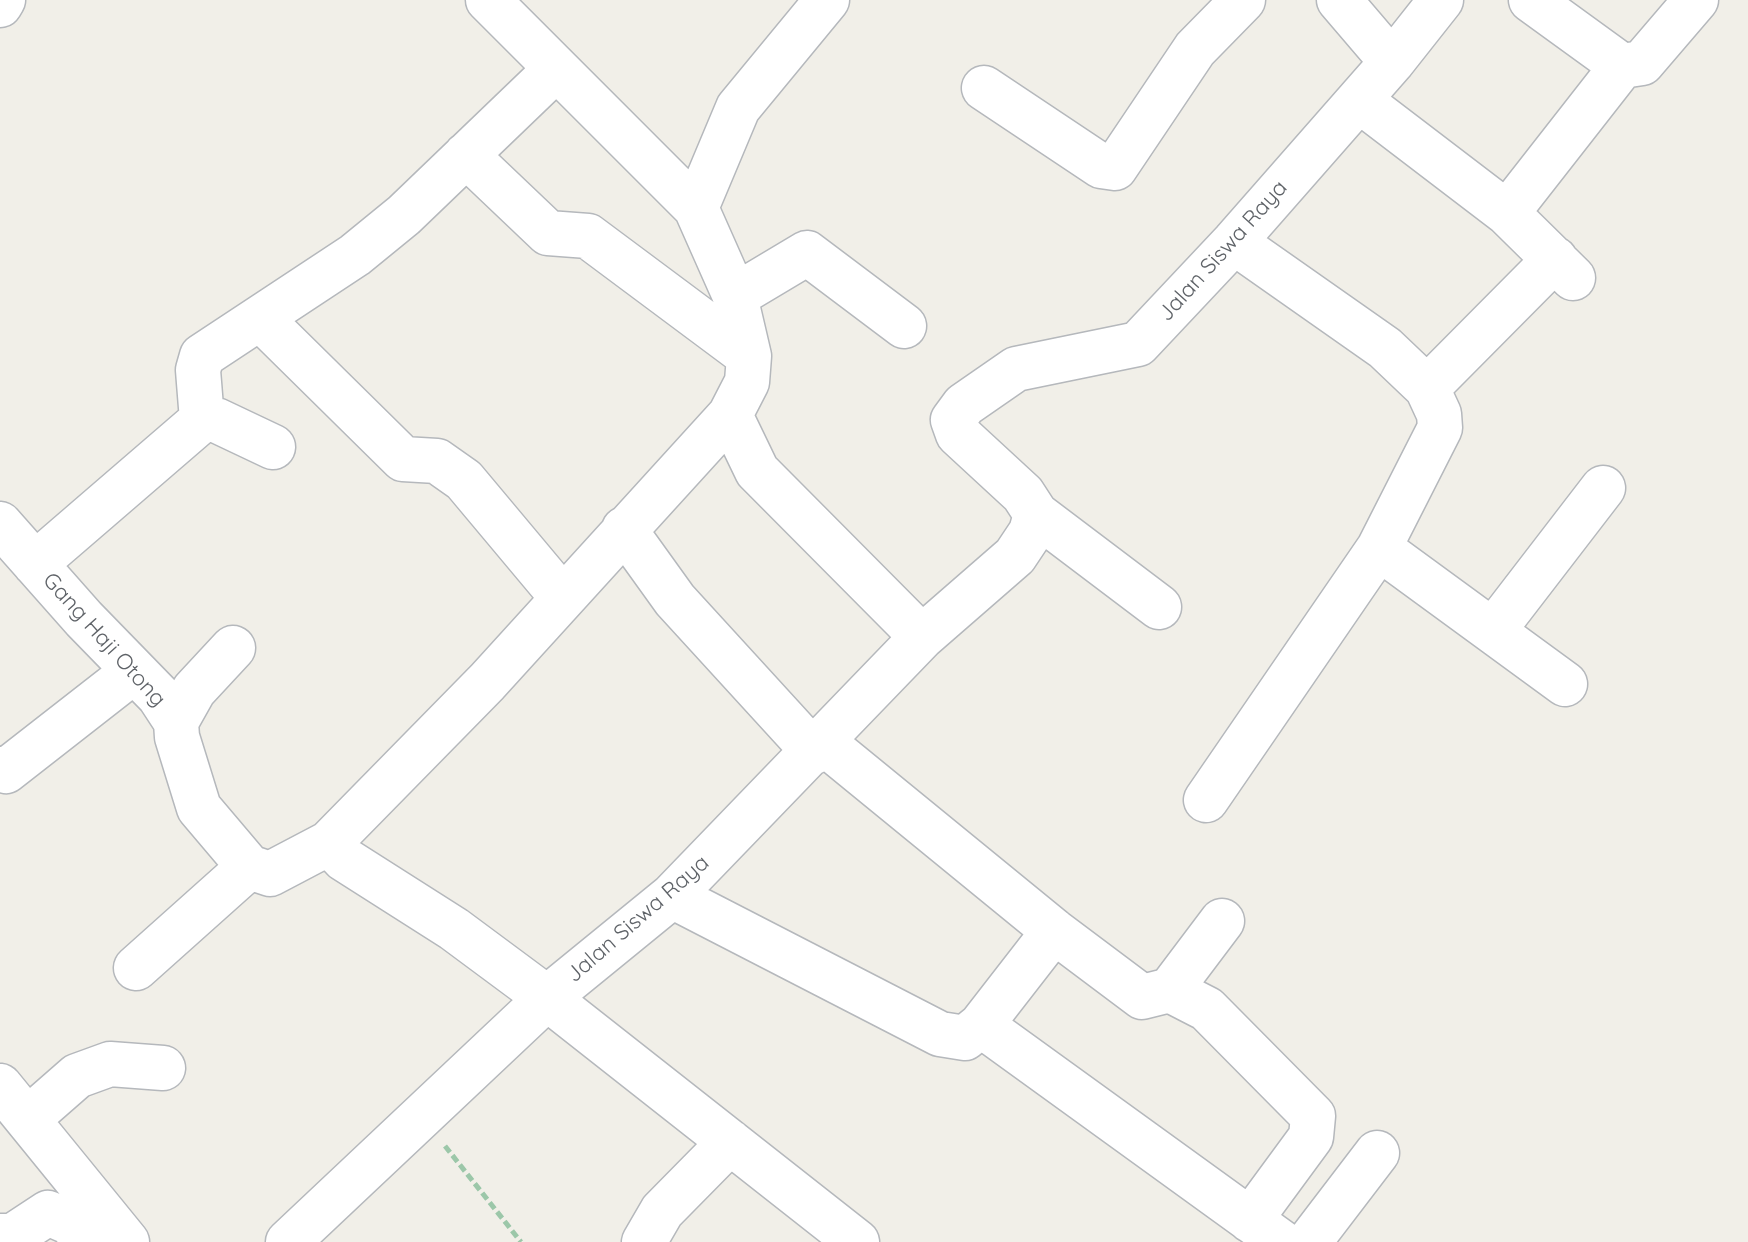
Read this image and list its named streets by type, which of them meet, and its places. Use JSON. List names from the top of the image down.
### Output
{
  "streets": {
    "street": ["Jalan Siswa Raya", "Gang Haji Otong"]
  }
}
